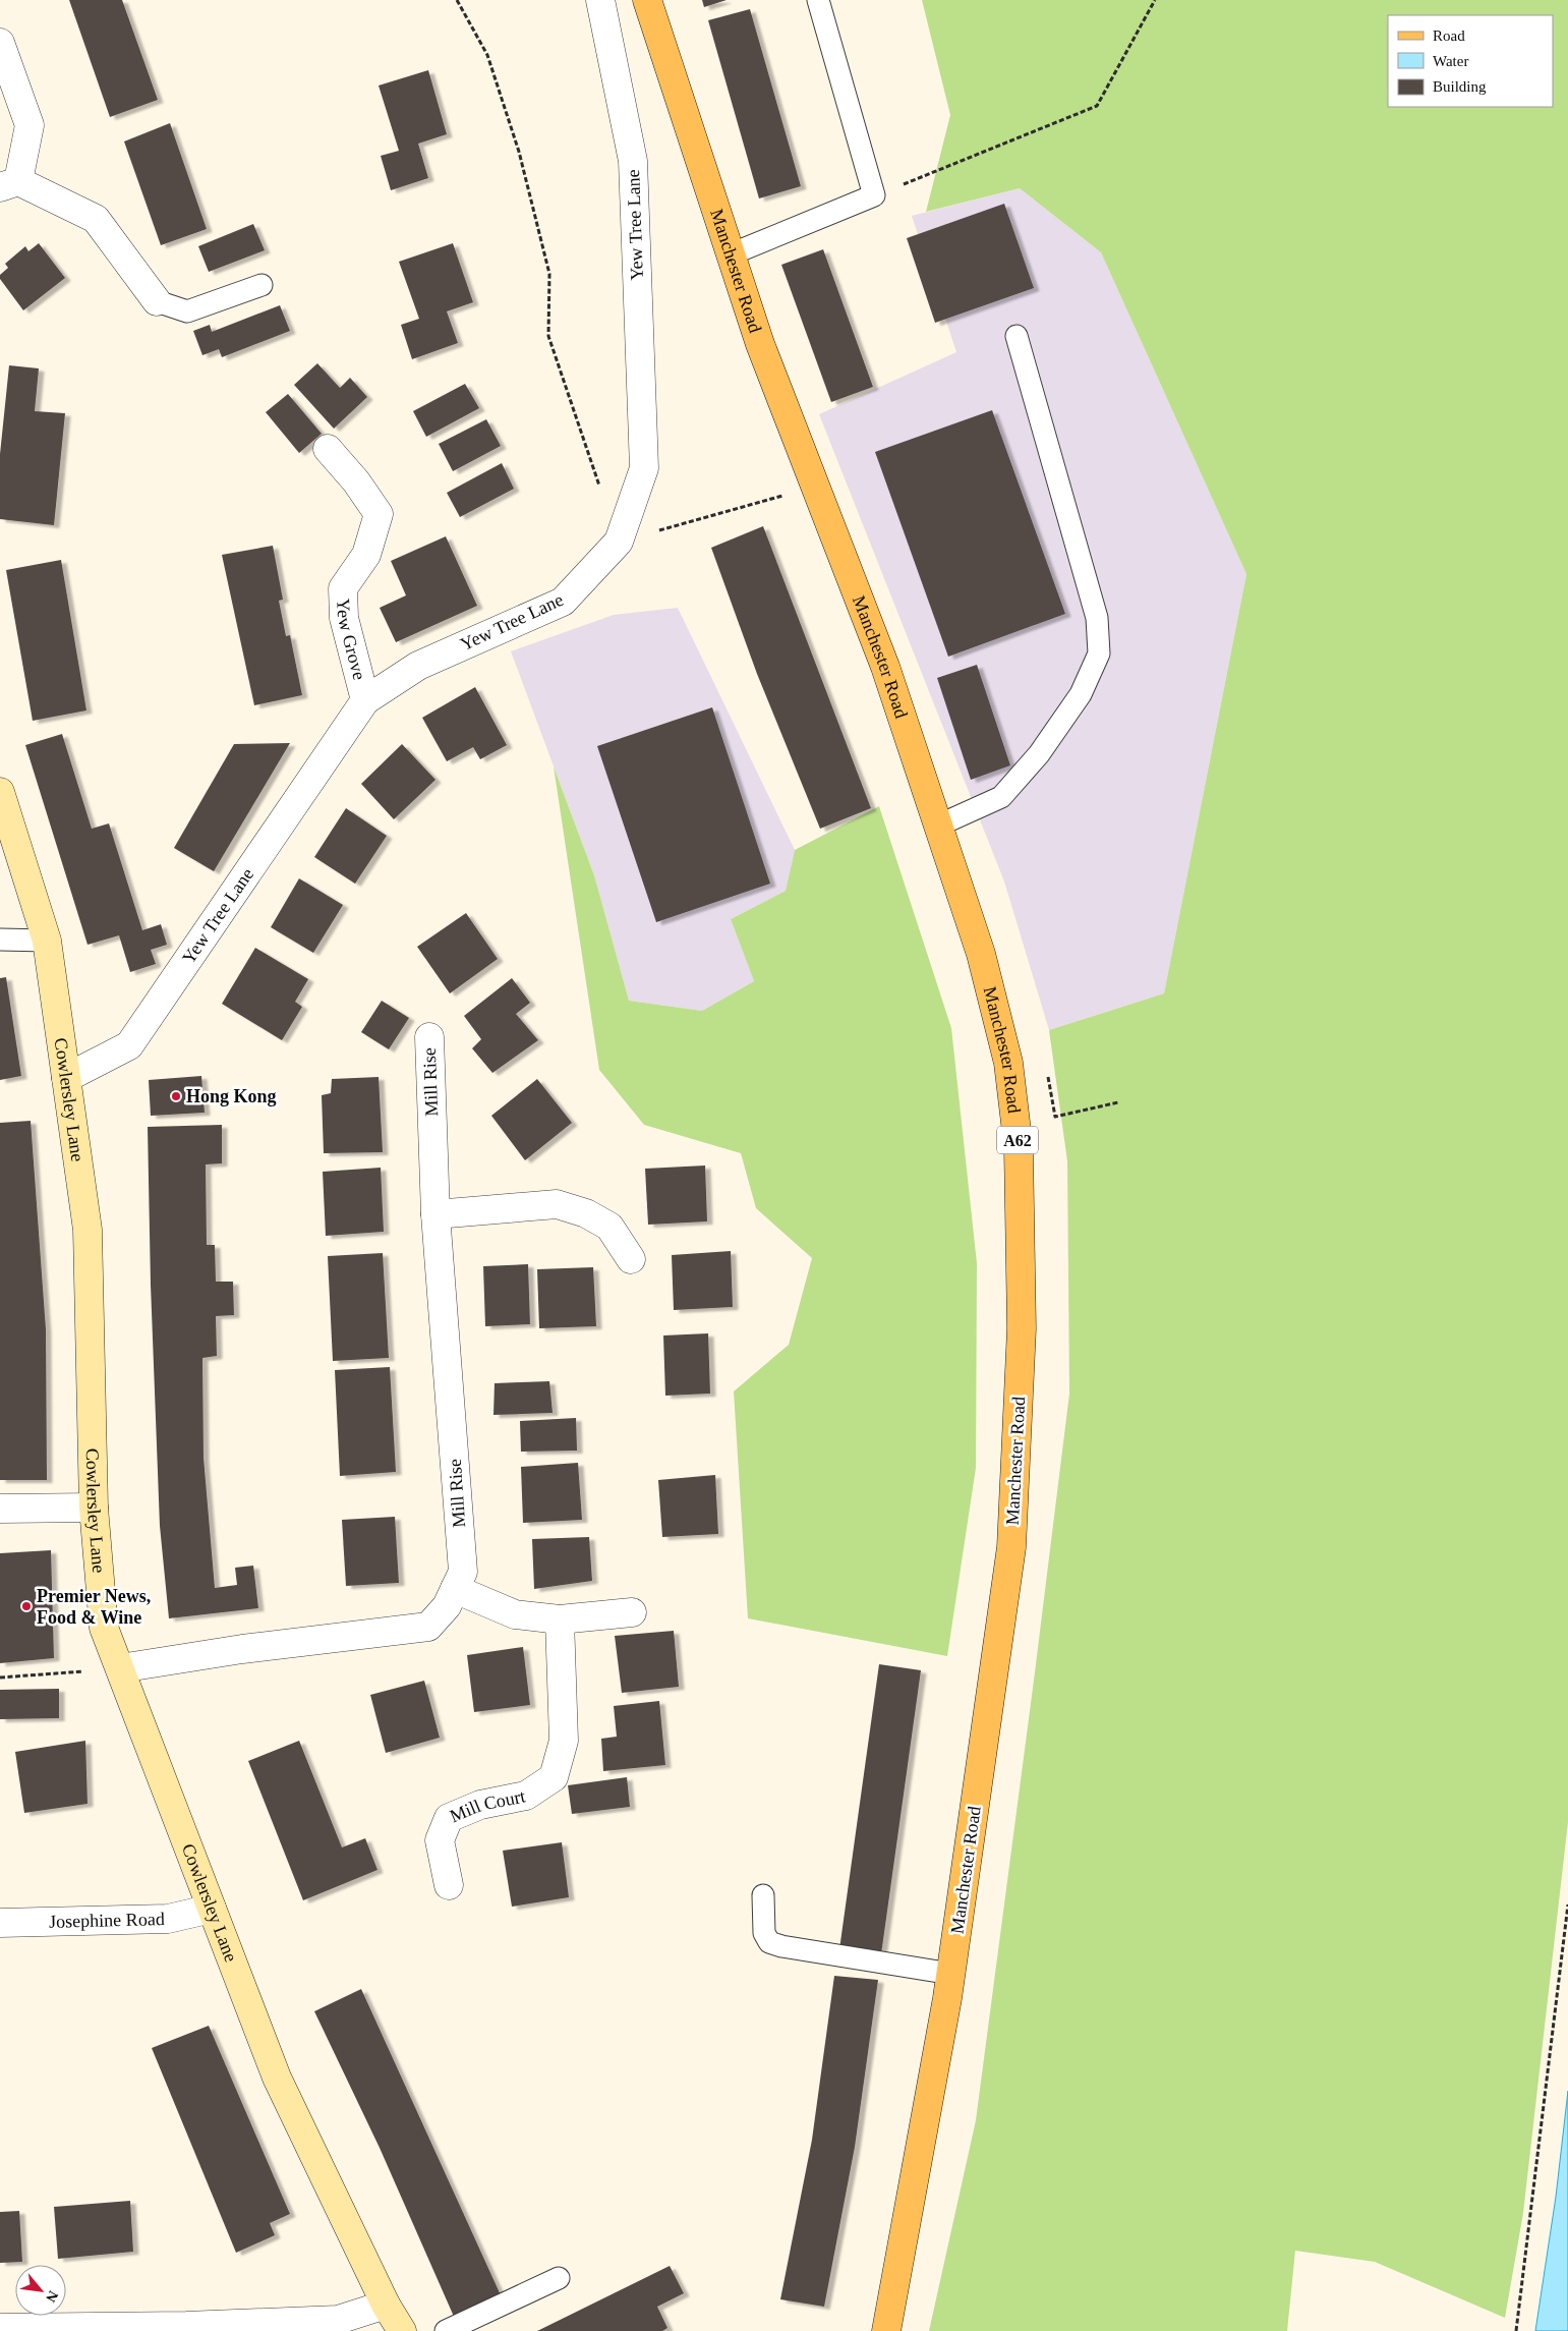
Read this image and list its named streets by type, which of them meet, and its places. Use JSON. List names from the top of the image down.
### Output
{
  "streets": {
    "main road": ["Manchester Road", "A62"],
    "street": [
      "Yew Tree Lane",
      "Yew Grove",
      "Mill Rise",
      "Cowlersley Lane",
      "Mill Court",
      "Josephine Road"
    ]
  },
  "crossings": [
    ["Yew Tree Lane", "Yew Grove"],
    ["Yew Tree Lane", "Cowlersley Lane"],
    ["Mill Rise", "Cowlersley Lane"],
    ["Cowlersley Lane", "Josephine Road"]
  ],
  "places": ["Hong Kong", "Premier News, Food & Wine"],
  "legend": ["Road", "Water", "Building"],
  "north": "bottom right"
}
